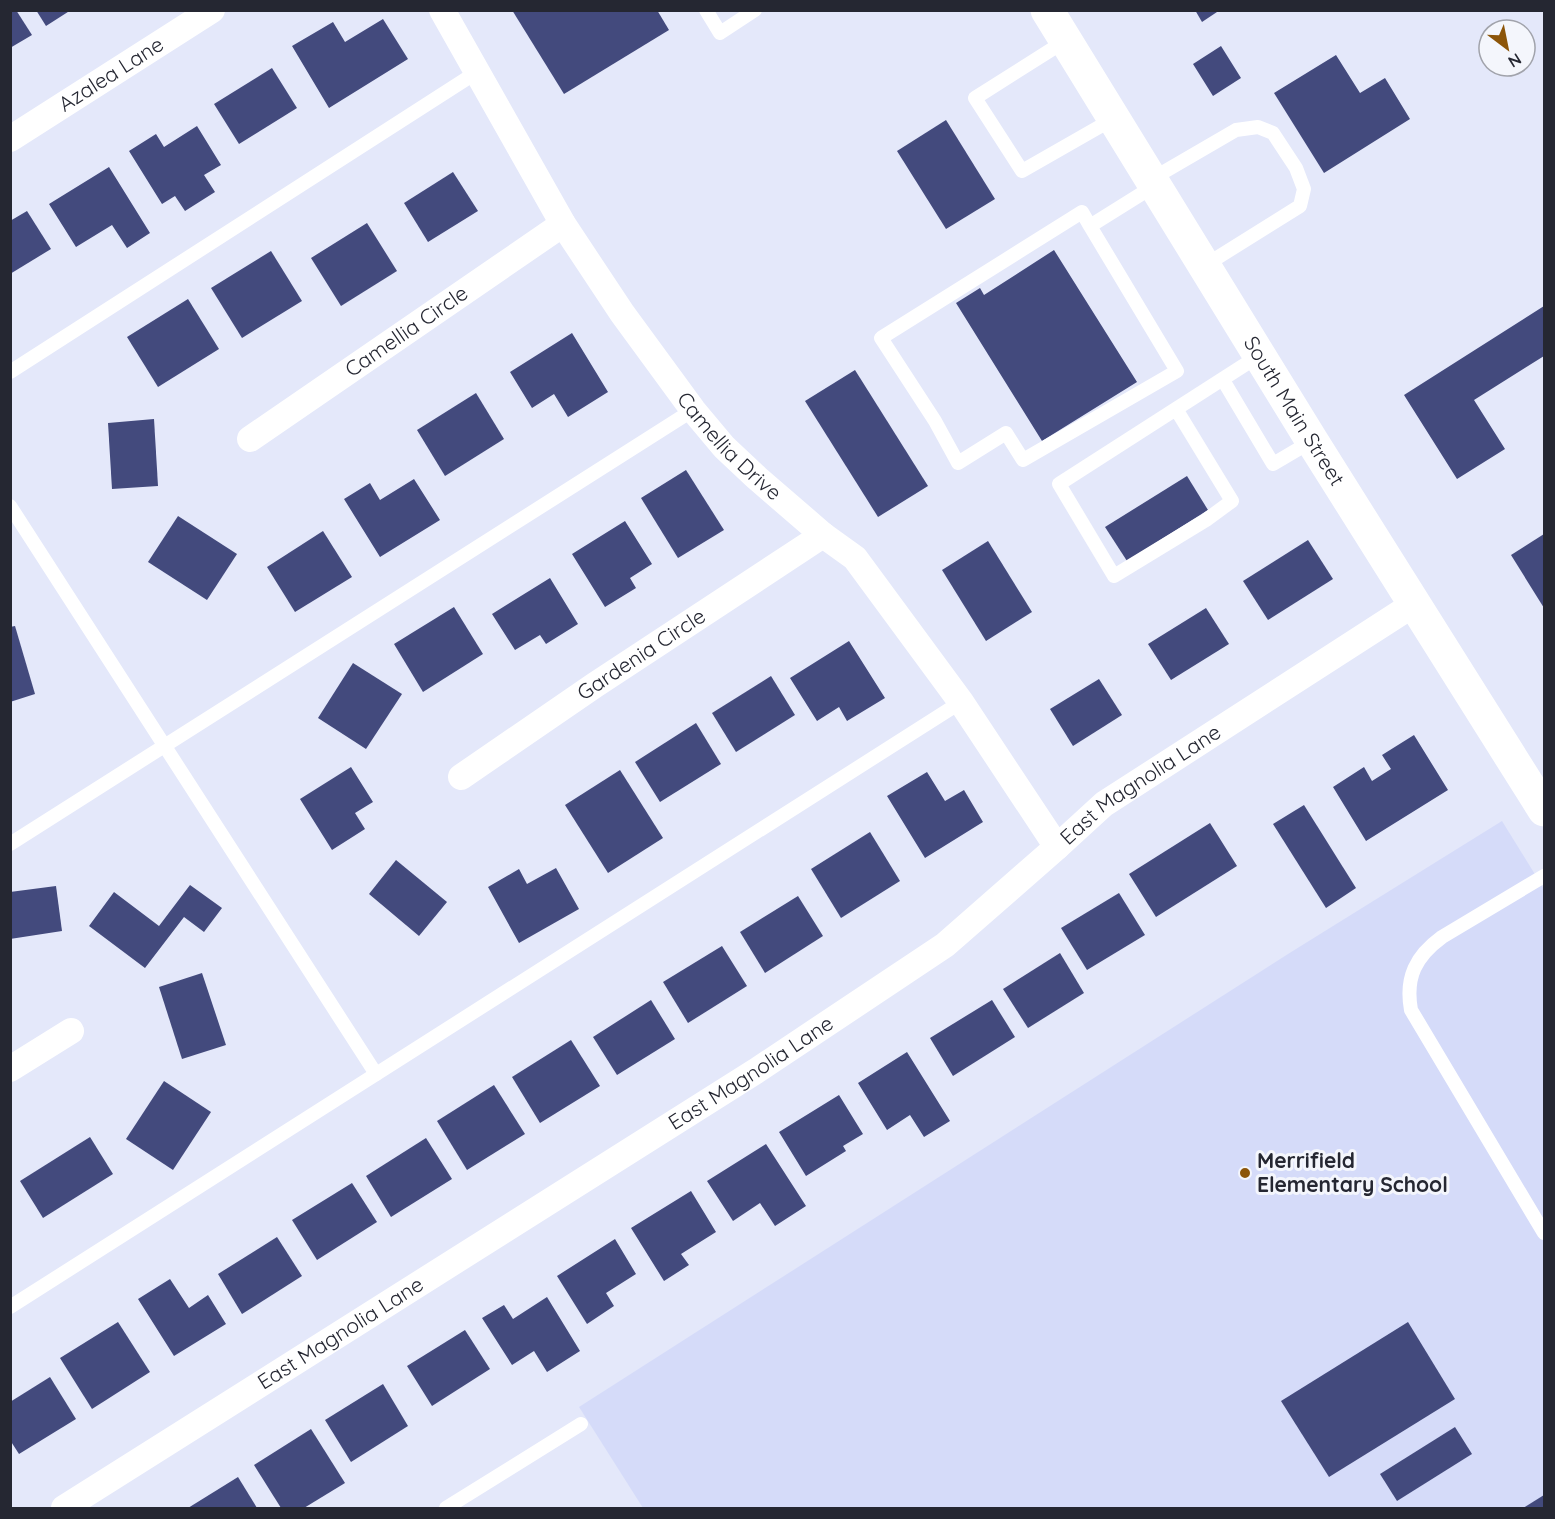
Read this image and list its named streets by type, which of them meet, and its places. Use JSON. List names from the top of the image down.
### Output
{
  "streets": {
    "main road": ["South Main Street"],
    "street": [
      "Azalea Lane",
      "Camellia Circle",
      "Camellia Drive",
      "Gardenia Circle",
      "East Magnolia Lane"
    ]
  },
  "crossings": [
    ["Camellia Circle", "Camellia Drive"],
    ["South Main Street", "East Magnolia Lane"],
    ["Camellia Drive", "Gardenia Circle"],
    ["Camellia Drive", "East Magnolia Lane"]
  ],
  "places": ["Merrifield Elementary School"],
  "north": "bottom right"
}
